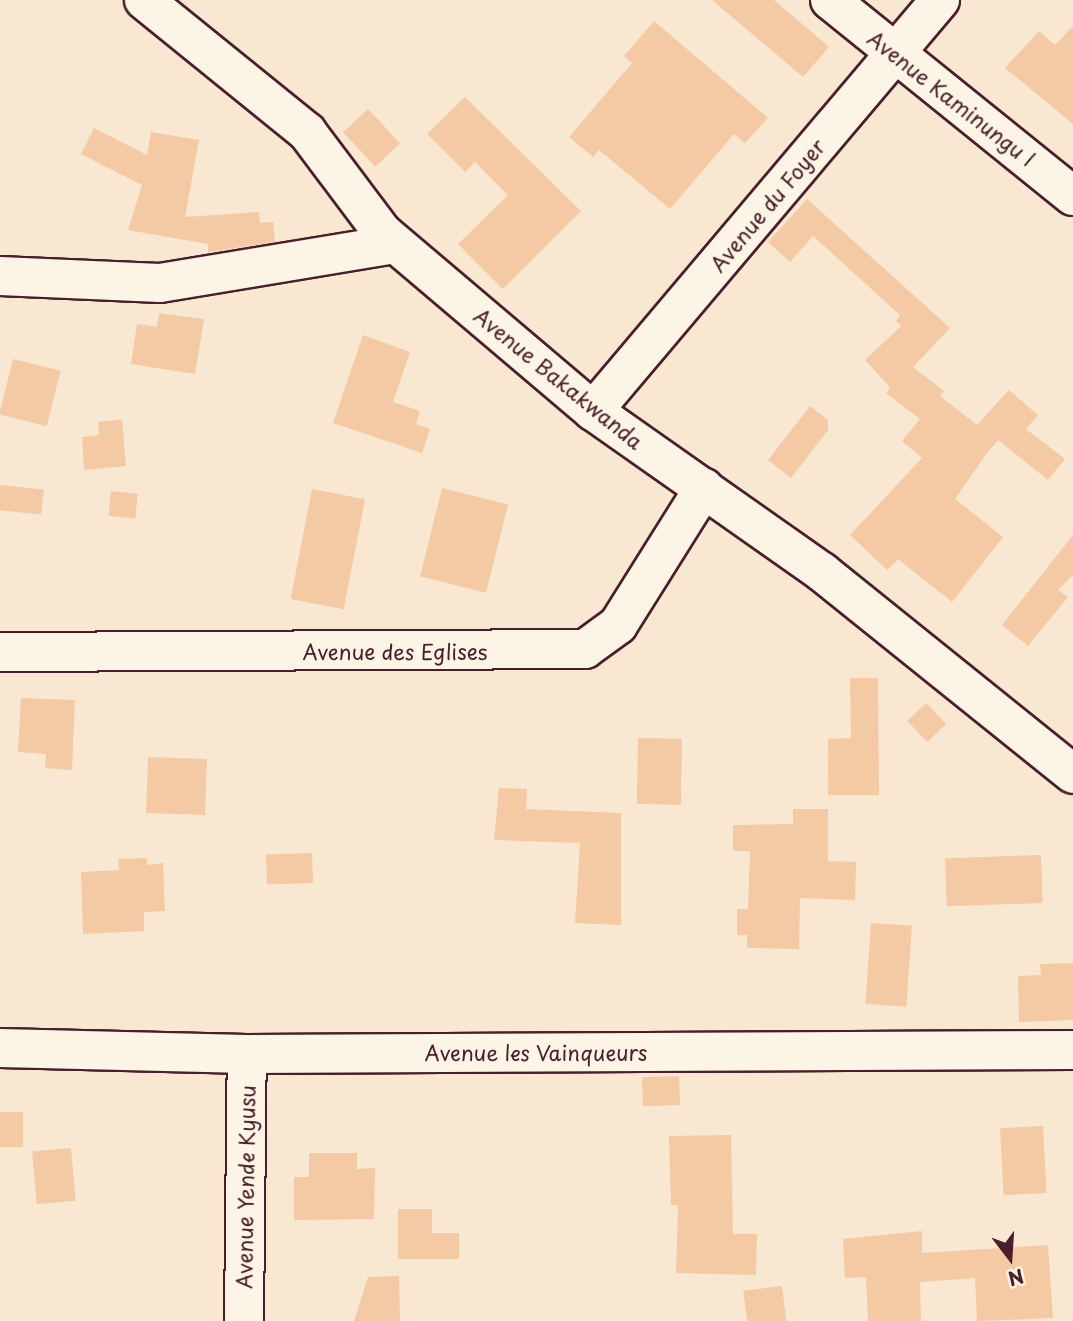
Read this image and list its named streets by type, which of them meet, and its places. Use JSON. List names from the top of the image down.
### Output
{
  "streets": {
    "street": [
      "Avenue Kaminungu I",
      "Avenue du Foyer",
      "Avenue Bakakwanda",
      "Avenue des Eglises",
      "Avenue les Vainqueurs",
      "Avenue Yende Kyusu"
    ]
  },
  "crossings": [
    ["Avenue Kaminungu I", "Avenue du Foyer"],
    ["Avenue du Foyer", "Avenue Bakakwanda"],
    ["Avenue Bakakwanda", "Avenue des Eglises"],
    ["Avenue les Vainqueurs", "Avenue Yende Kyusu"]
  ],
  "north": "bottom"
}
